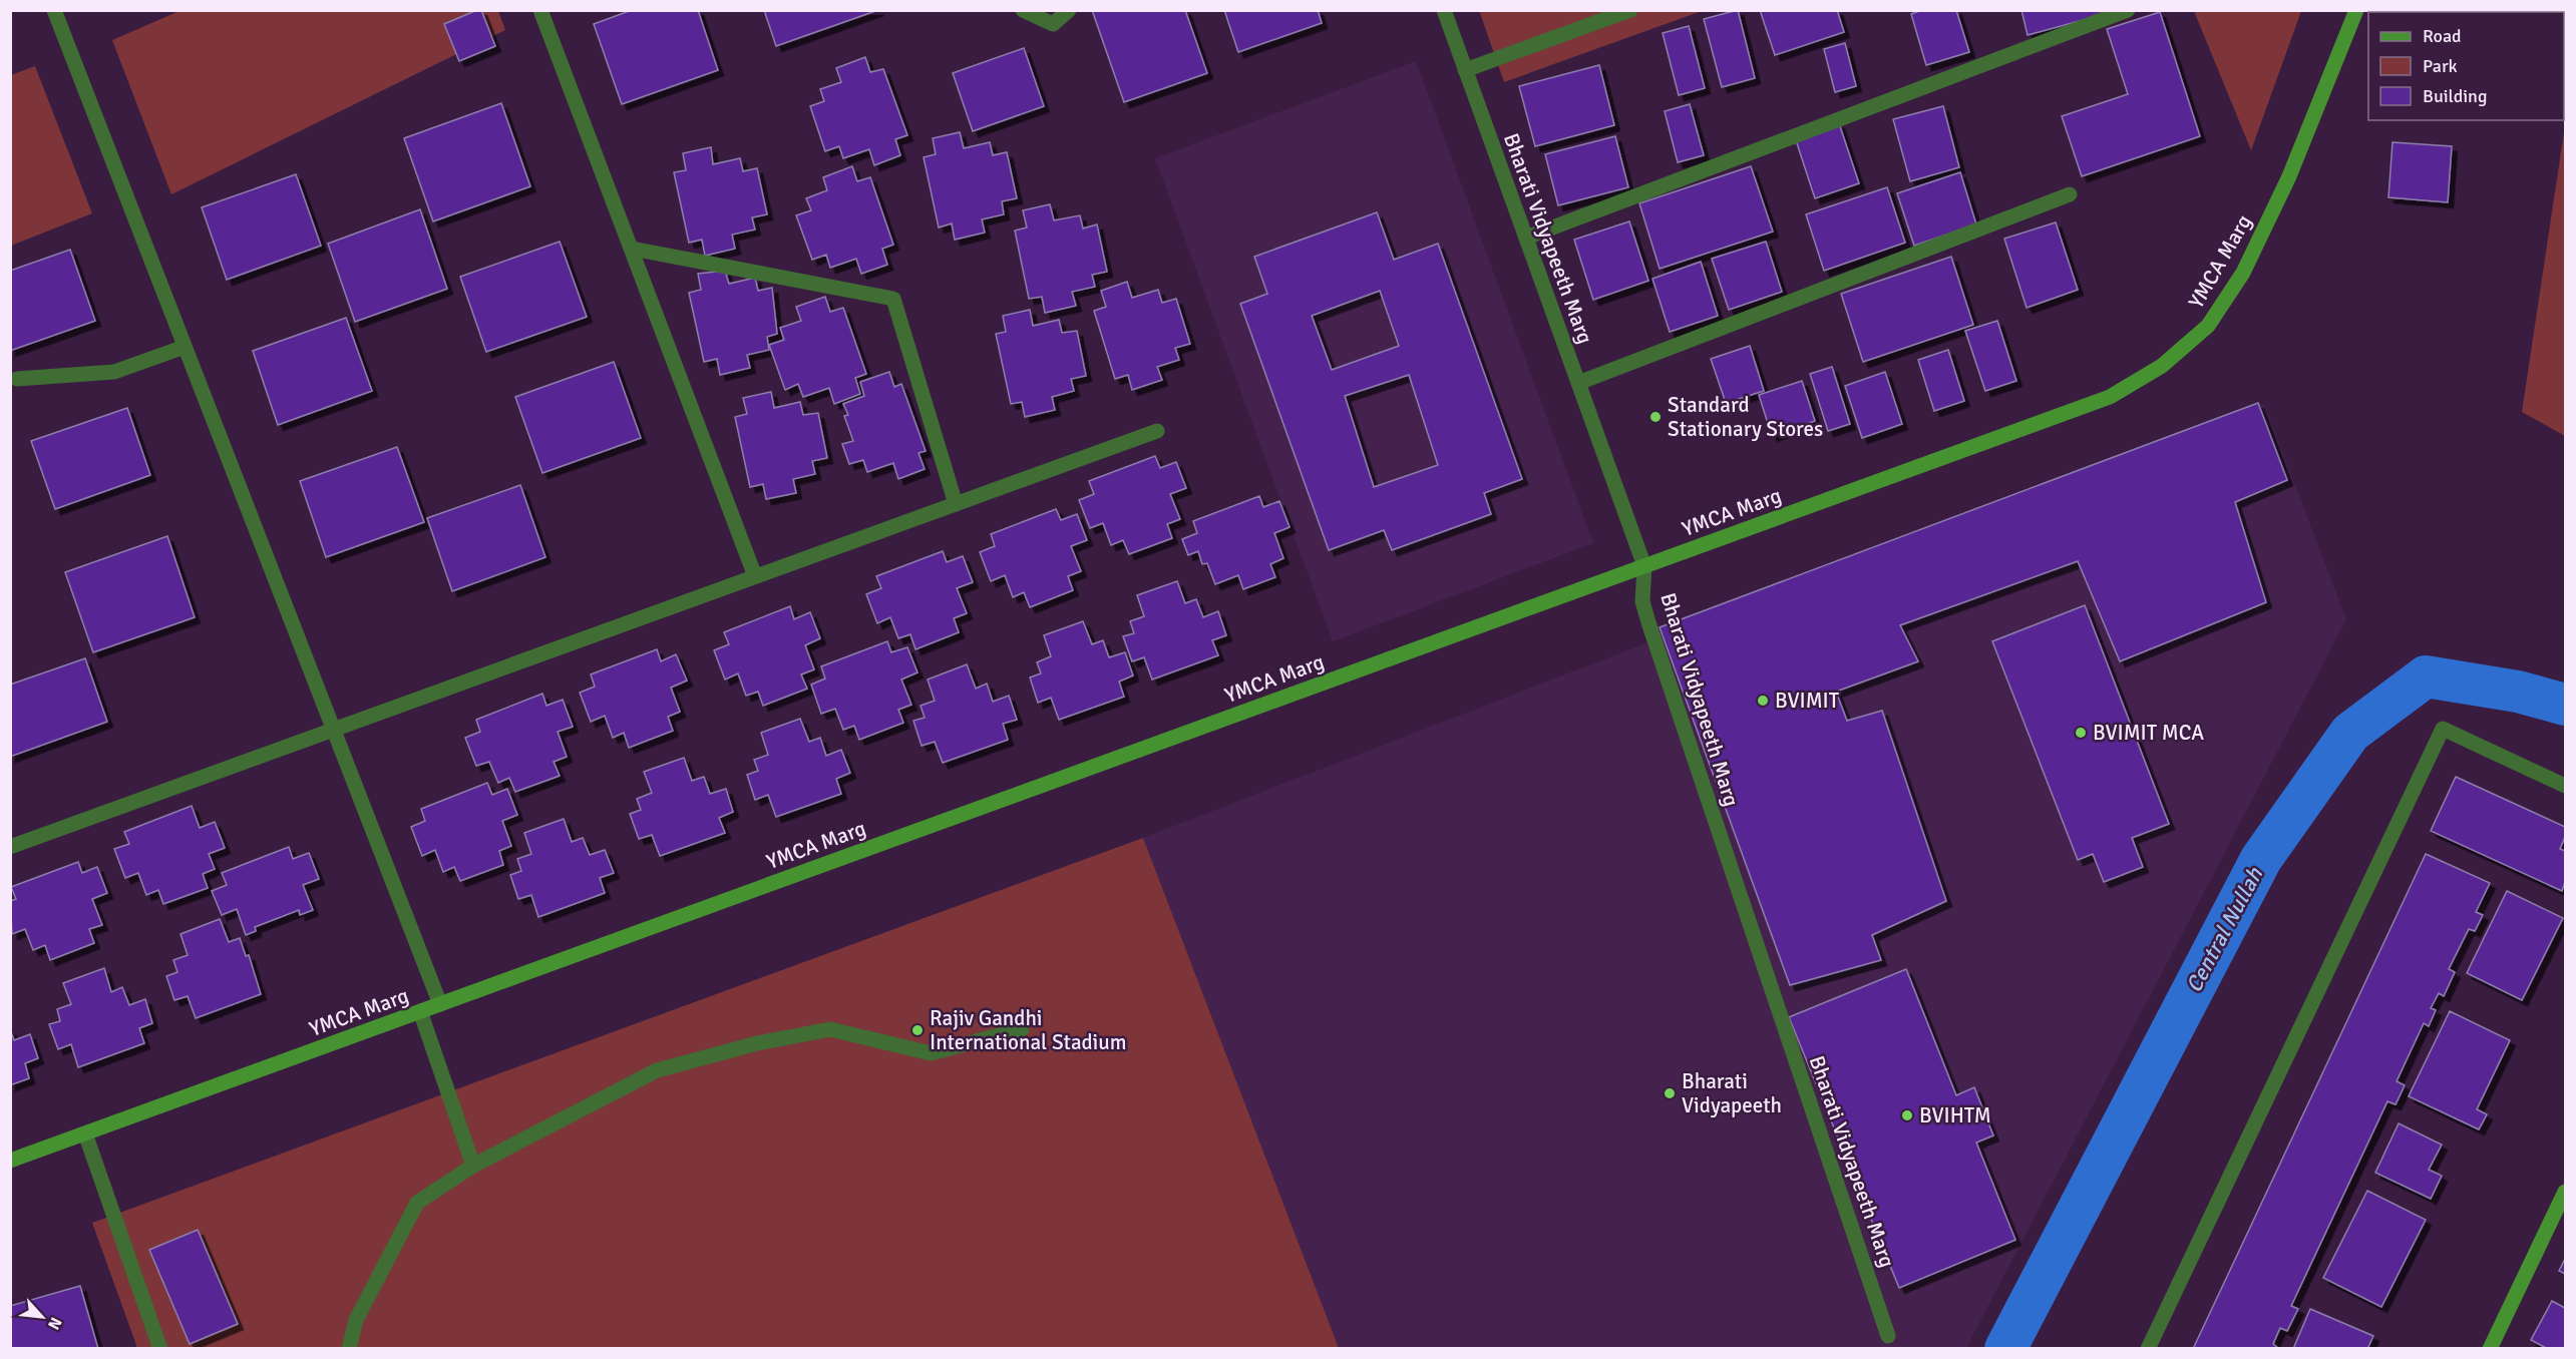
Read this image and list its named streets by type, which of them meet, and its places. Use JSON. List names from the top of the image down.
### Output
{
  "streets": {
    "main road": ["YMCA Marg"],
    "street": ["Bharati Vidyapeeth Marg"]
  },
  "crossings": [
    ["Bharati Vidyapeeth Marg", "YMCA Marg"]
  ],
  "water": ["Central Nullah"],
  "places": [
    "Standard Stationary Stores",
    "BVIMIT",
    "BVIMIT MCA",
    "Rajiv Gandhi International Stadium",
    "Bharati Vidyapeeth",
    "BVIHTM"
  ],
  "legend": ["Road", "Park", "Building"],
  "north": "bottom right"
}
